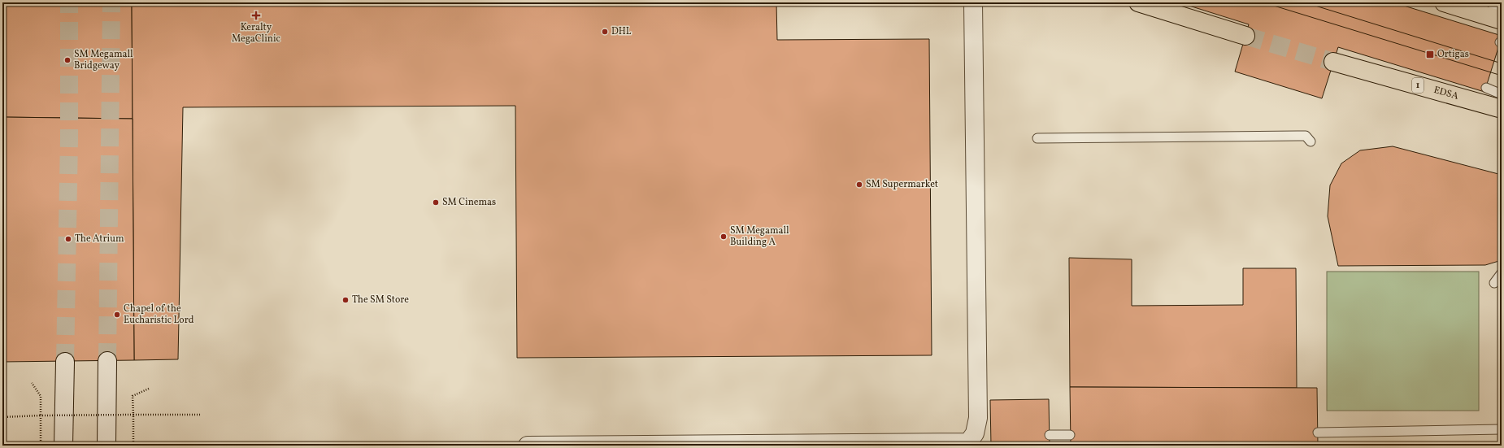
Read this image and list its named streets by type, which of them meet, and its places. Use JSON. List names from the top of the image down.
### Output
{
  "streets": {
    "highway": ["1", "EDSA"]
  },
  "places": {
    "health": ["Keralty MegaClinic"],
    "other": [
      "DHL",
      "SM Megamall Bridgeway",
      "SM Supermarket",
      "SM Cinemas",
      "SM Megamall Building A",
      "The Atrium",
      "The SM Store",
      "Chapel of the Eucharistic Lord"
    ],
    "transit": ["Ortigas"]
  }
}
